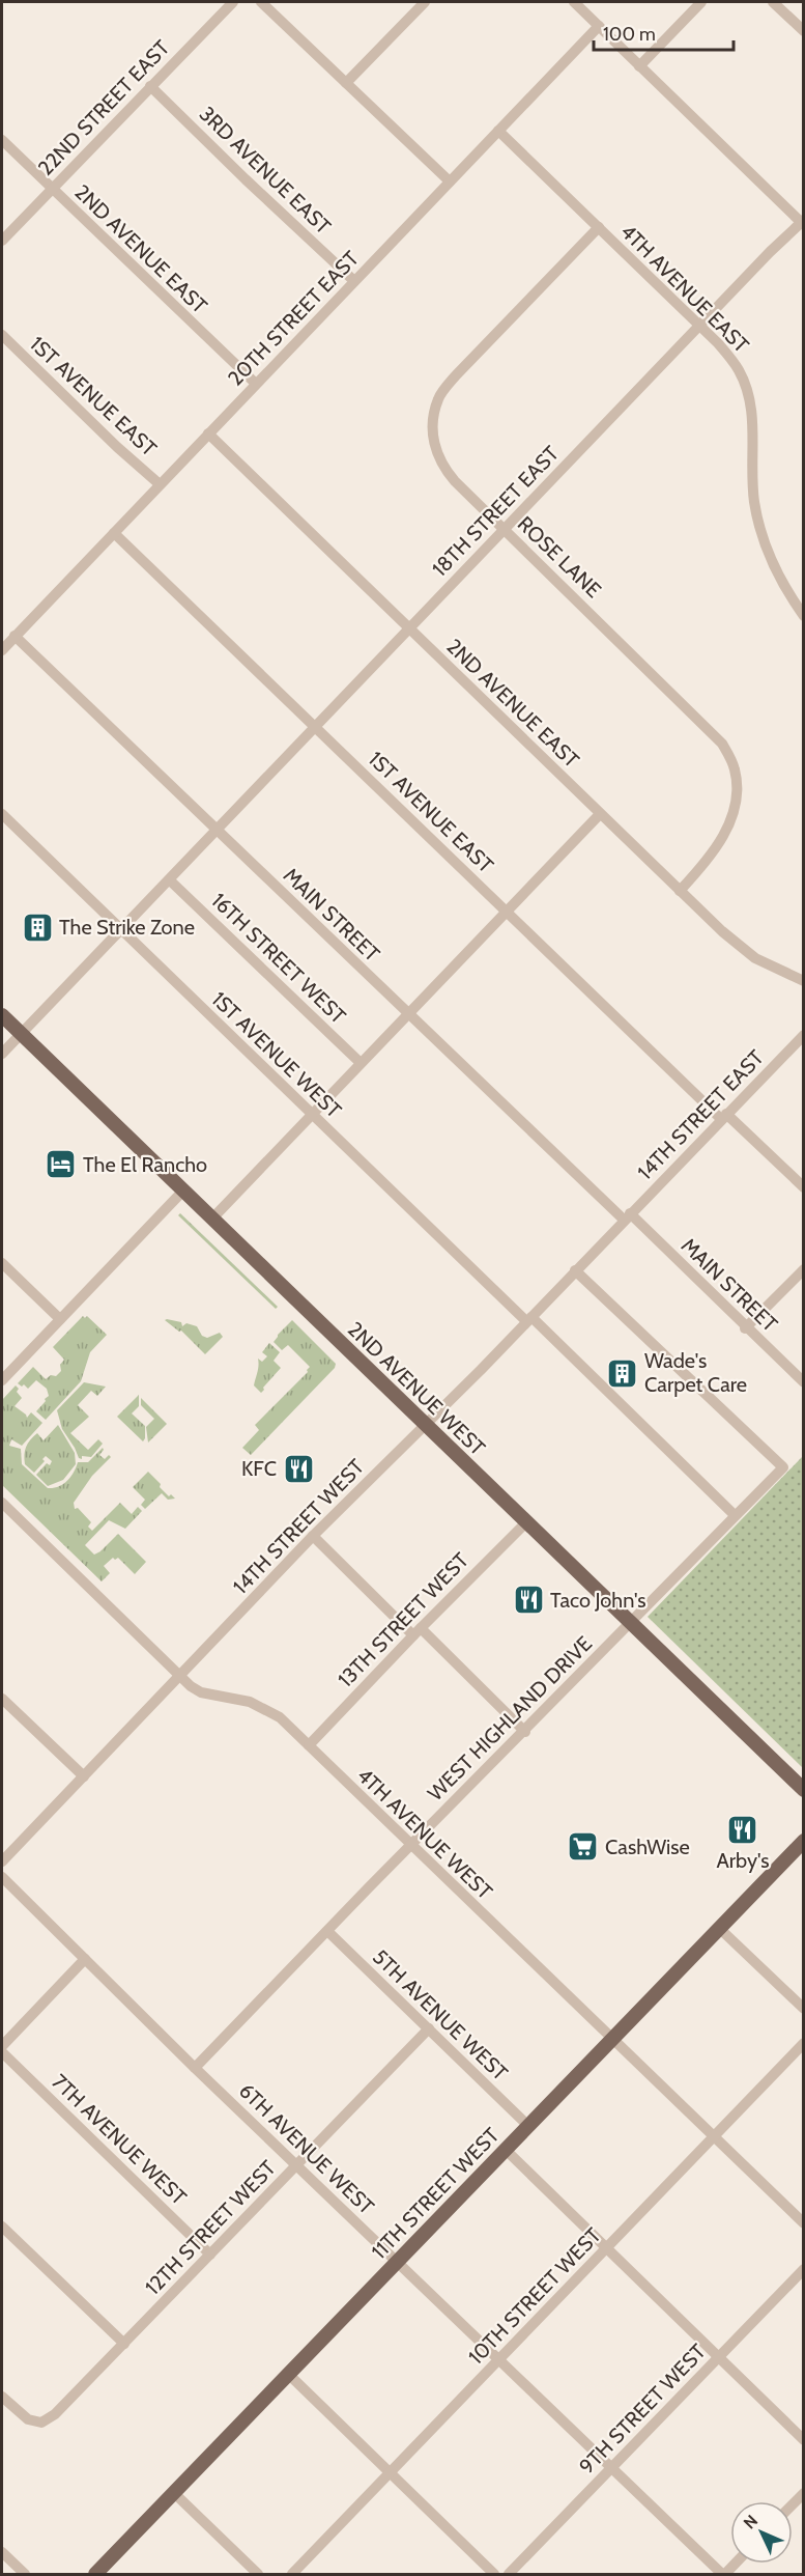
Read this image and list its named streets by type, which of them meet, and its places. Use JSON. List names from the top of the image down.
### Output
{
  "streets": {
    "main road": ["2ND AVENUE WEST", "11TH STREET WEST"],
    "street": [
      "22ND STREET EAST",
      "3RD AVENUE EAST",
      "2ND AVENUE EAST",
      "4TH AVENUE EAST",
      "20TH STREET EAST",
      "1ST AVENUE EAST",
      "18TH STREET EAST",
      "ROSE LANE",
      "MAIN STREET",
      "16TH STREET WEST",
      "1ST AVENUE WEST",
      "14TH STREET EAST",
      "14TH STREET WEST",
      "13TH STREET WEST",
      "WEST HIGHLAND DRIVE",
      "4TH AVENUE WEST",
      "5TH AVENUE WEST",
      "7TH AVENUE WEST",
      "6TH AVENUE WEST",
      "12TH STREET WEST",
      "10TH STREET WEST",
      "9TH STREET WEST"
    ]
  },
  "crossings": [
    ["22ND STREET EAST", "3RD AVENUE EAST"],
    ["22ND STREET EAST", "2ND AVENUE EAST"],
    ["3RD AVENUE EAST", "20TH STREET EAST"],
    ["2ND AVENUE EAST", "20TH STREET EAST"],
    ["2ND AVENUE EAST", "18TH STREET EAST"],
    ["2ND AVENUE EAST", "ROSE LANE"],
    ["4TH AVENUE EAST", "20TH STREET EAST"],
    ["4TH AVENUE EAST", "18TH STREET EAST"],
    ["4TH AVENUE EAST", "ROSE LANE"],
    ["20TH STREET EAST", "1ST AVENUE EAST"],
    ["20TH STREET EAST", "MAIN STREET"],
    ["1ST AVENUE EAST", "18TH STREET EAST"],
    ["1ST AVENUE EAST", "14TH STREET EAST"],
    ["18TH STREET EAST", "ROSE LANE"],
    ["18TH STREET EAST", "MAIN STREET"],
    ["18TH STREET EAST", "16TH STREET WEST"],
    ["18TH STREET EAST", "1ST AVENUE WEST"],
    ["18TH STREET EAST", "2ND AVENUE WEST"],
    ["MAIN STREET", "14TH STREET EAST"],
    ["MAIN STREET", "14TH STREET WEST"],
    ["1ST AVENUE WEST", "14TH STREET WEST"],
    ["1ST AVENUE WEST", "WEST HIGHLAND DRIVE"],
    ["14TH STREET EAST", "14TH STREET WEST"],
    ["2ND AVENUE WEST", "14TH STREET WEST"],
    ["2ND AVENUE WEST", "13TH STREET WEST"],
    ["2ND AVENUE WEST", "WEST HIGHLAND DRIVE"],
    ["14TH STREET WEST", "WEST HIGHLAND DRIVE"],
    ["14TH STREET WEST", "4TH AVENUE WEST"],
    ["13TH STREET WEST", "4TH AVENUE WEST"],
    ["WEST HIGHLAND DRIVE", "4TH AVENUE WEST"],
    ["WEST HIGHLAND DRIVE", "5TH AVENUE WEST"],
    ["WEST HIGHLAND DRIVE", "6TH AVENUE WEST"],
    ["4TH AVENUE WEST", "11TH STREET WEST"],
    ["4TH AVENUE WEST", "10TH STREET WEST"],
    ["5TH AVENUE WEST", "11TH STREET WEST"],
    ["5TH AVENUE WEST", "12TH STREET WEST"],
    ["7TH AVENUE WEST", "12TH STREET WEST"],
    ["6TH AVENUE WEST", "11TH STREET WEST"],
    ["6TH AVENUE WEST", "12TH STREET WEST"],
    ["6TH AVENUE WEST", "10TH STREET WEST"],
    ["6TH AVENUE WEST", "9TH STREET WEST"]
  ],
  "places": {
    "building": ["The Strike Zone", "Wade's Carpet Care"],
    "hotel": ["The El Rancho"],
    "restaurant": ["KFC", "Taco John's", "Arby's"],
    "supermarket": ["CashWise"]
  },
  "scale_bar": "100 m",
  "north": "top left"
}
